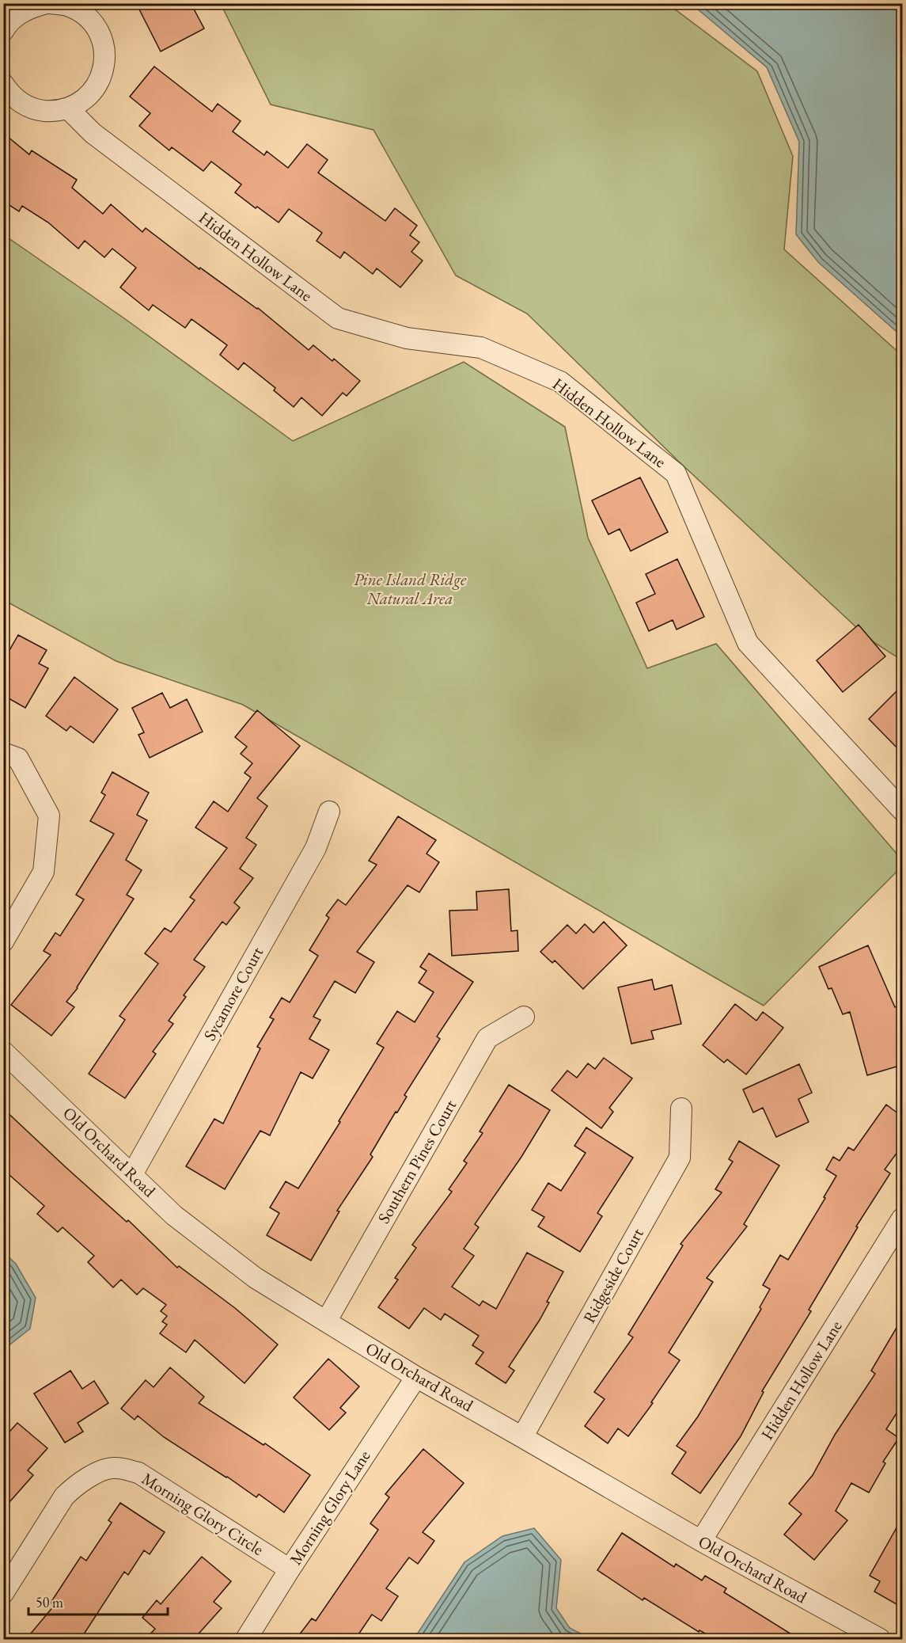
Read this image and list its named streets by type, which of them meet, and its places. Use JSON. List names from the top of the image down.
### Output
{
  "streets": {
    "street": [
      "Hidden Hollow Lane",
      "Sycamore Court",
      "Old Orchard Road",
      "Southern Pines Court",
      "Ridgeside Court",
      "Morning Glory Lane",
      "Morning Glory Circle"
    ]
  },
  "crossings": [
    ["Hidden Hollow Lane", "Old Orchard Road"],
    ["Sycamore Court", "Old Orchard Road"],
    ["Old Orchard Road", "Southern Pines Court"],
    ["Old Orchard Road", "Ridgeside Court"],
    ["Old Orchard Road", "Morning Glory Lane"],
    ["Morning Glory Lane", "Morning Glory Circle"]
  ],
  "parks": ["Pine Island Ridge Natural Area"],
  "scale_bar": "50 m"
}
